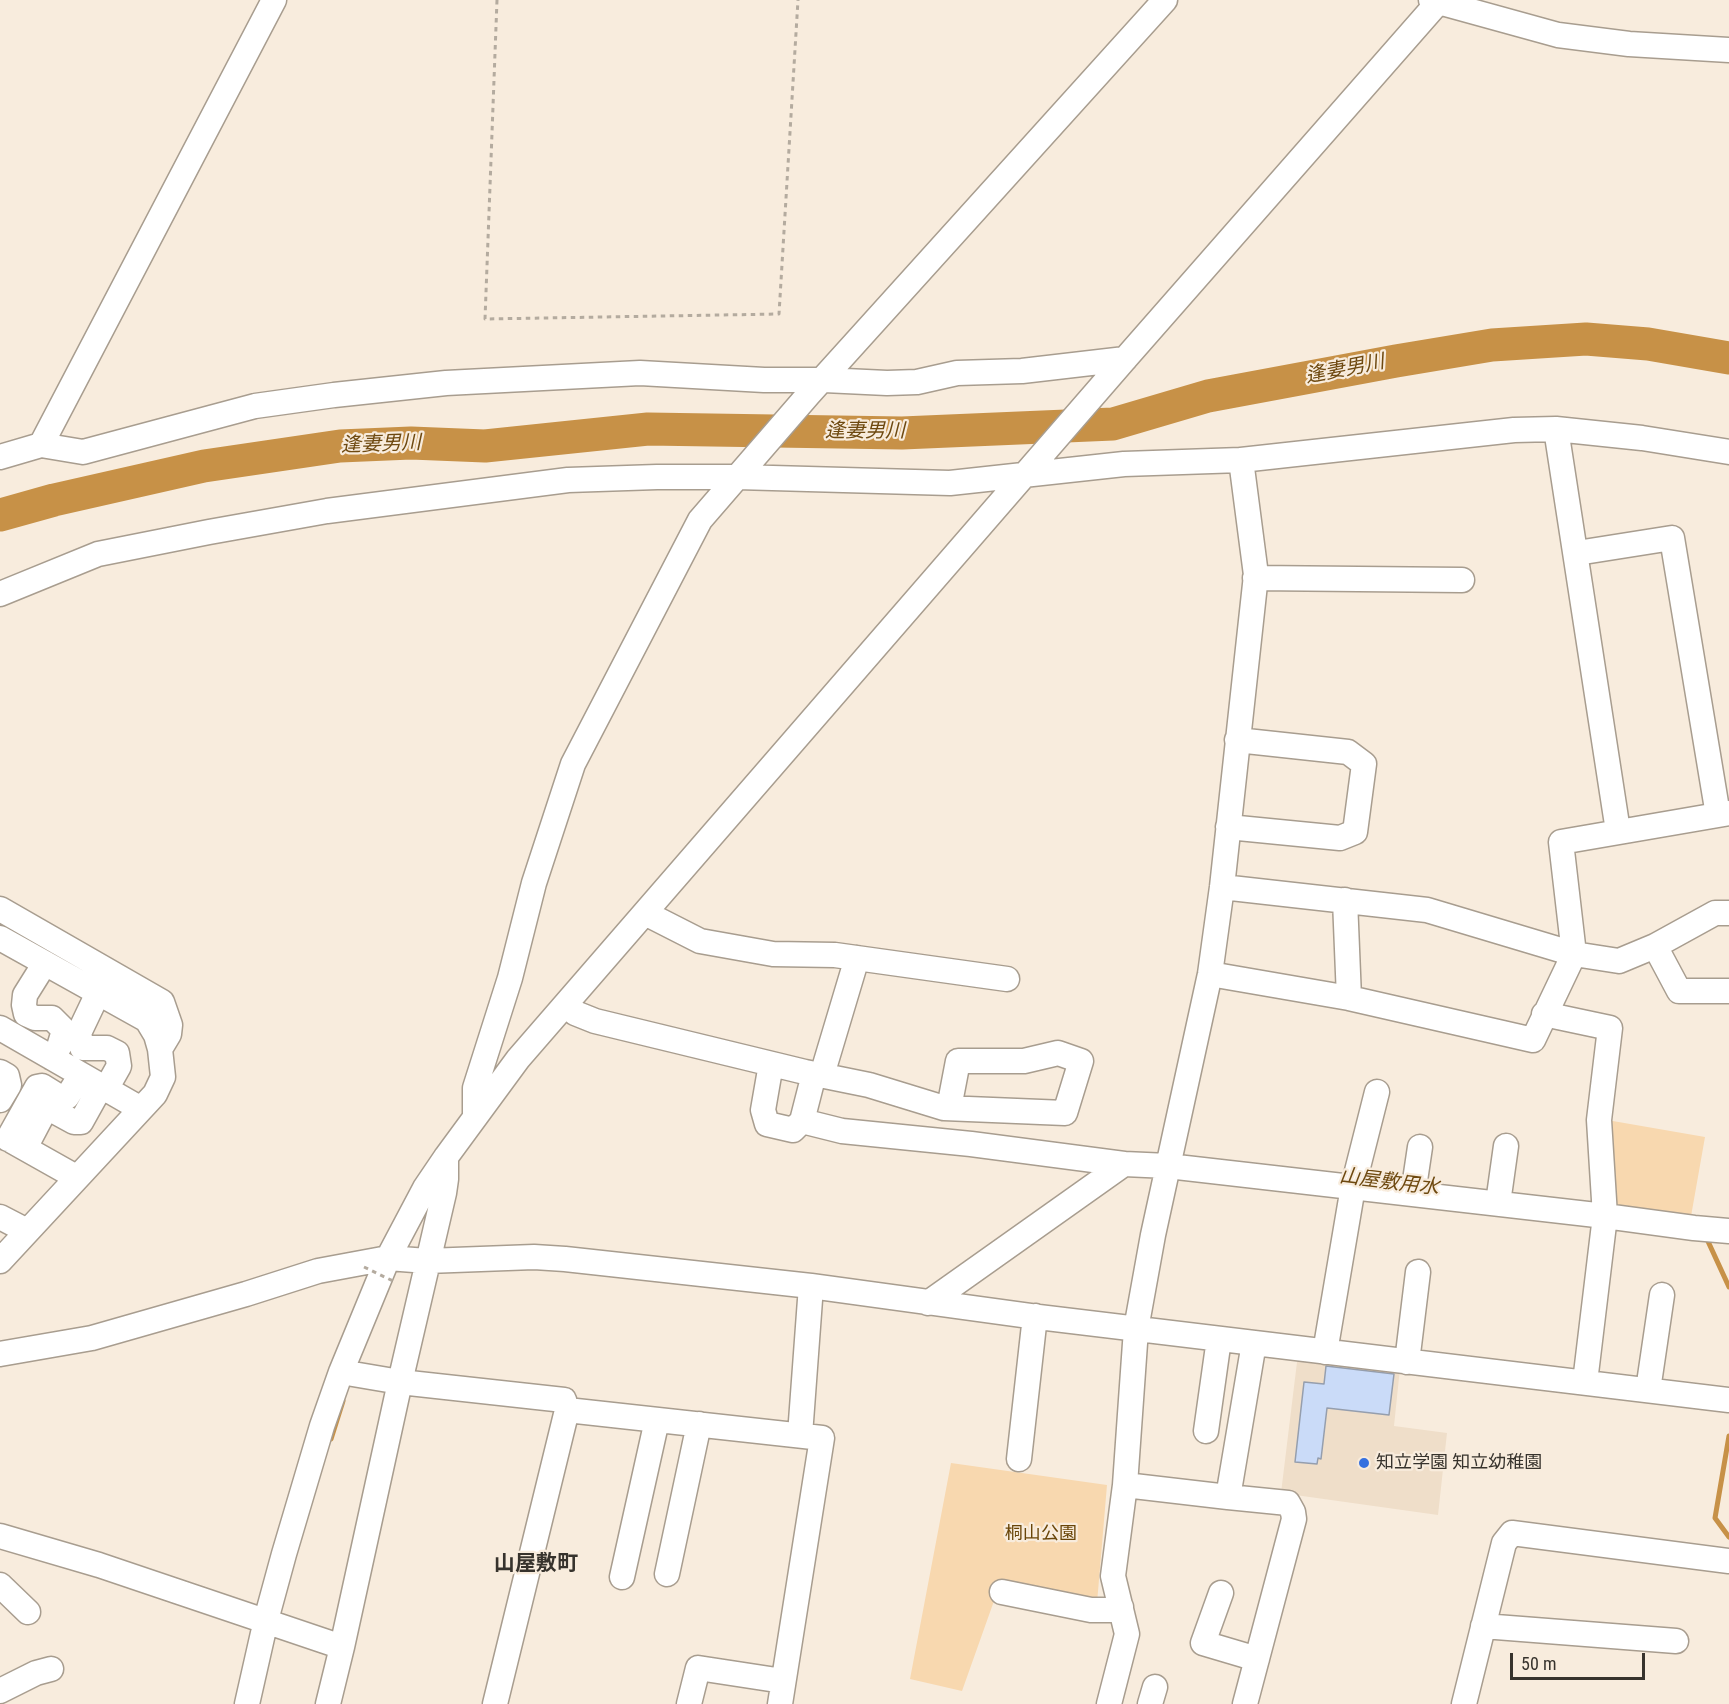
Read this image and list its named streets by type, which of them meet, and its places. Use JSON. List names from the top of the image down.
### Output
{
  "districts": ["山屋敷町"],
  "water": ["逢妻男川", "山屋敷用水"],
  "parks": ["桐山公園"],
  "places": ["知立学園 知立幼稚園"],
  "scale_bar": "50 m"
}
